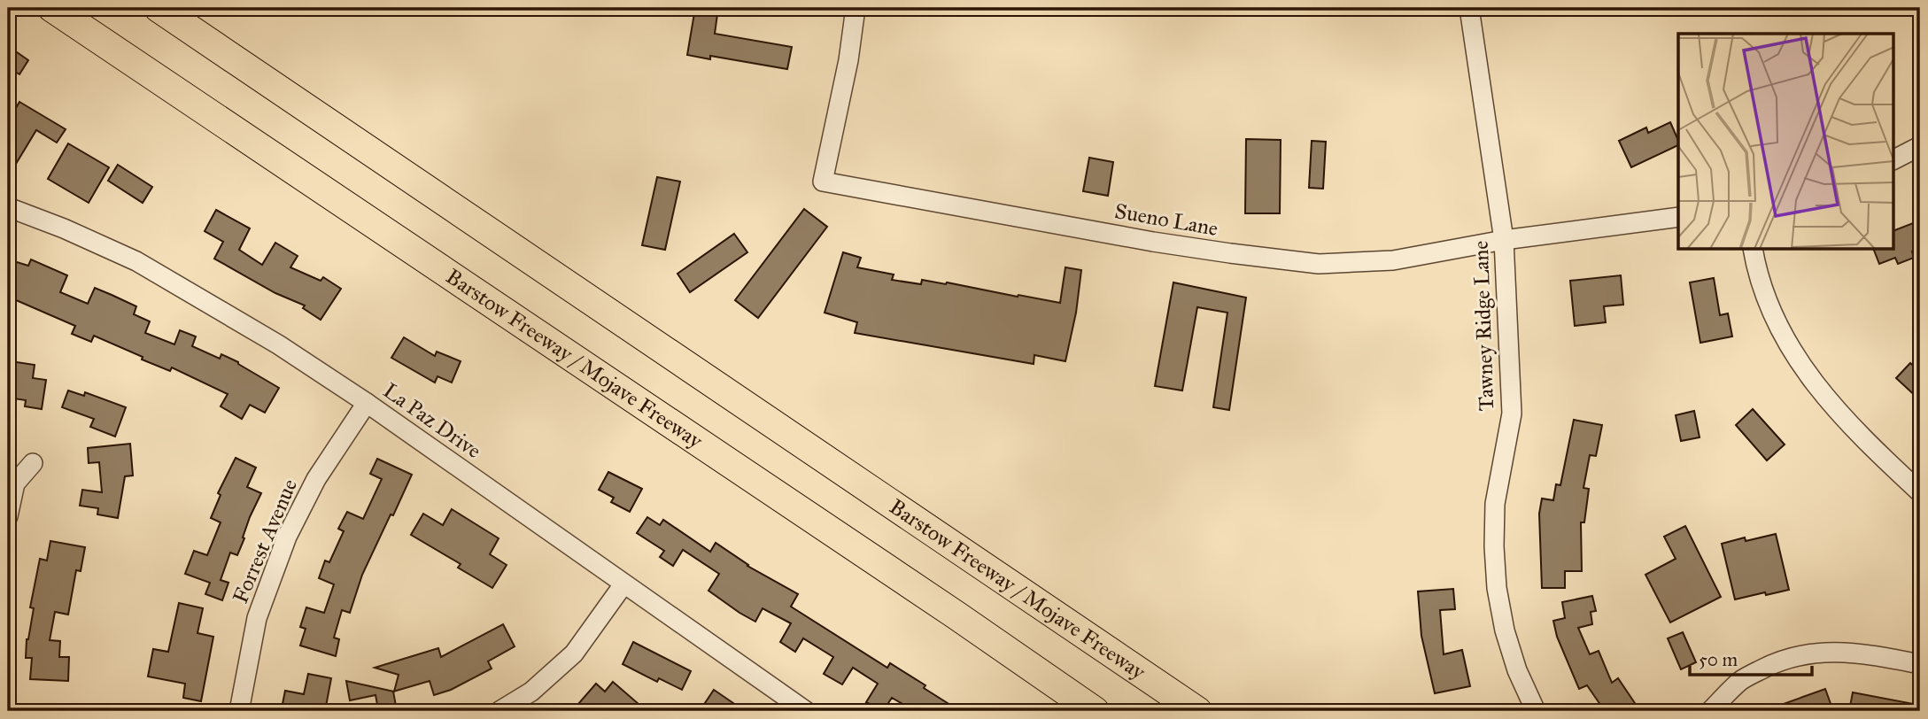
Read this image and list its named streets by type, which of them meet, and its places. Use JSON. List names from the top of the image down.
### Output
{
  "streets": {
    "highway": ["Barstow Freeway / Mojave Freeway"],
    "street": [
      "Sueno Lane",
      "Tawney Ridge Lane",
      "La Paz Drive",
      "Forrest Avenue"
    ]
  },
  "crossings": [
    ["Sueno Lane", "Tawney Ridge Lane"],
    ["La Paz Drive", "Forrest Avenue"]
  ],
  "scale_bar": "50 m"
}
